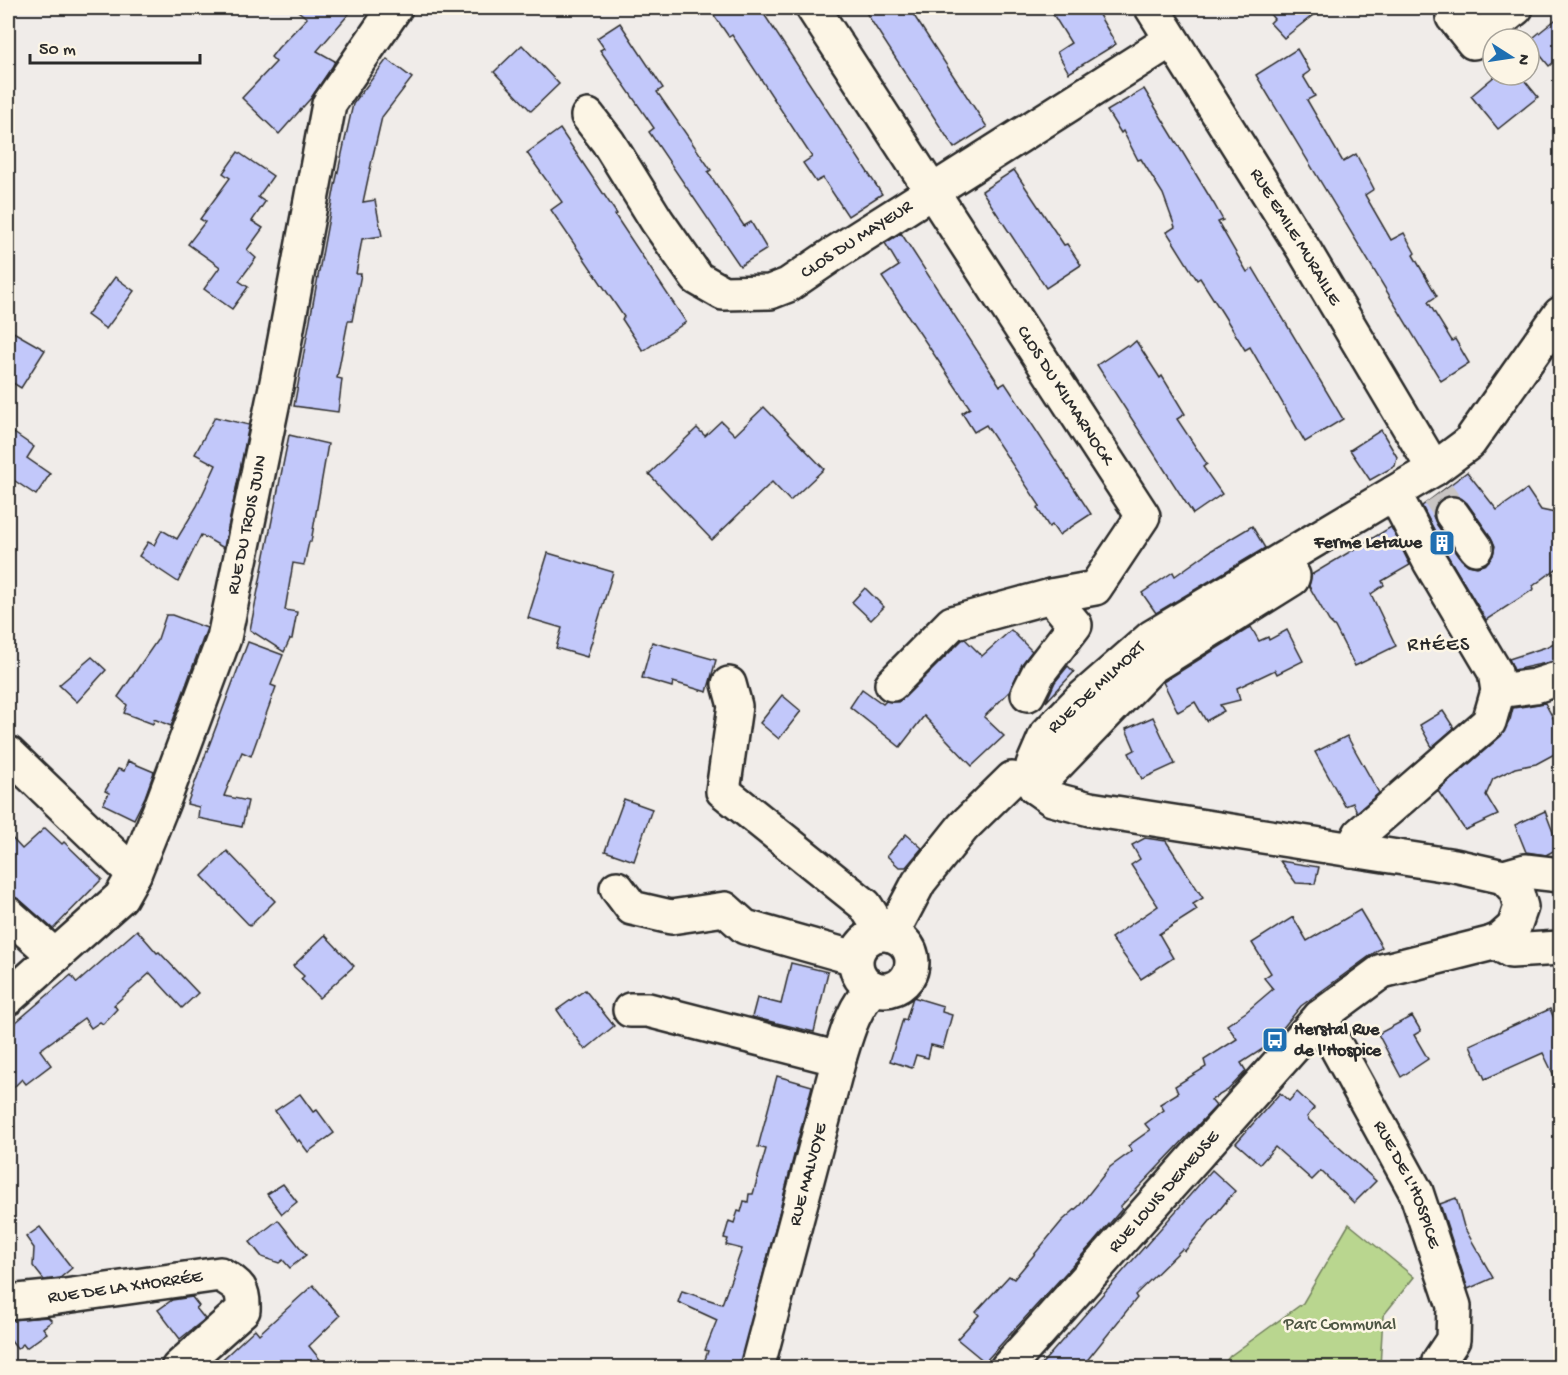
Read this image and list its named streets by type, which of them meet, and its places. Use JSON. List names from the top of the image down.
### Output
{
  "streets": {
    "street": [
      "RUE EMILE MURAILLE",
      "CLOS DU MAYEUR",
      "CLOS DU KILMARNOCK",
      "RUE DU TROIS JUIN",
      "RUE DE MILMORT",
      "RUE MALVOYE",
      "RUE DE L'HOSPICE",
      "RUE LOUIS DEMEUSE",
      "RUE DE LA XHORRÉE"
    ]
  },
  "crossings": [
    ["RUE EMILE MURAILLE", "CLOS DU MAYEUR"],
    ["RUE EMILE MURAILLE", "RUE DE MILMORT"],
    ["CLOS DU MAYEUR", "CLOS DU KILMARNOCK"],
    ["RUE DE L'HOSPICE", "RUE LOUIS DEMEUSE"]
  ],
  "districts": ["RHÉES"],
  "parks": ["Parc Communal"],
  "places": {
    "building": ["Ferme Letawe"],
    "bus stop": ["Herstal Rue de l'Hospice"]
  },
  "scale_bar": "50 m",
  "north": "right"
}
